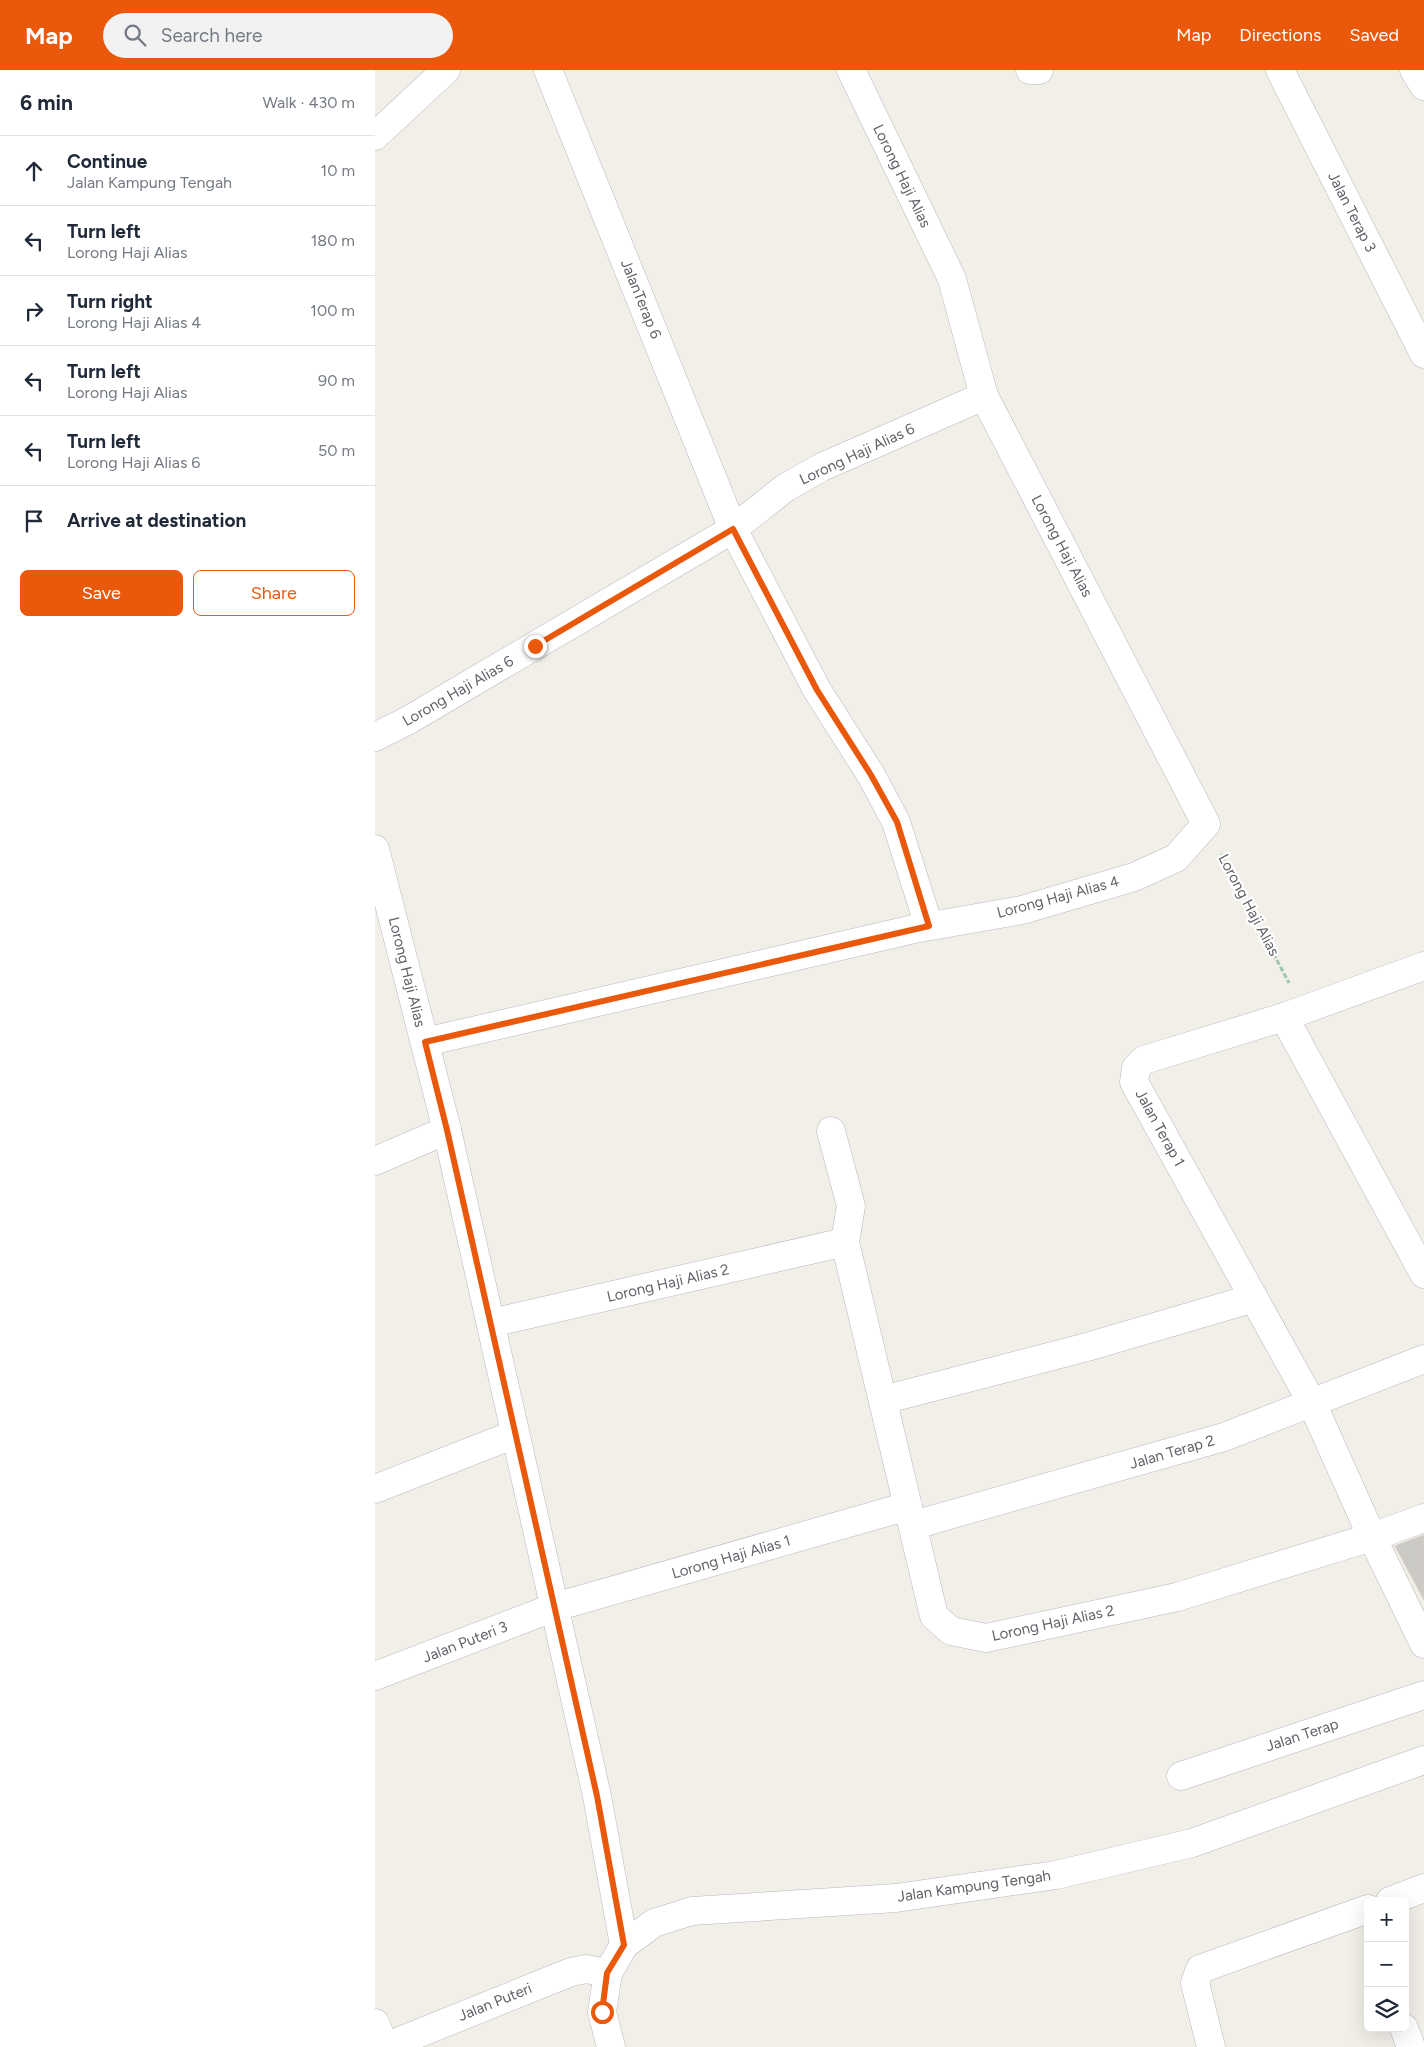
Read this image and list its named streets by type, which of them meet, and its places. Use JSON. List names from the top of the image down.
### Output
{
  "streets": {
    "street": [
      "Lorong Haji Alias",
      "Jalan Terap 3",
      "JalanTerap 6",
      "Lorong Haji Alias 6",
      "Lorong Haji Alias 4",
      "Jalan Terap 1",
      "Lorong Haji Alias 2",
      "Jalan Terap 2",
      "Lorong Haji Alias 1",
      "Jalan Puteri 3",
      "Jalan Terap",
      "Jalan Kampung Tengah",
      "Jalan Puteri"
    ]
  },
  "crossings": [
    ["Lorong Haji Alias", "Lorong Haji Alias 6"],
    ["Lorong Haji Alias", "Lorong Haji Alias 4"],
    ["Lorong Haji Alias", "Jalan Terap 1"],
    ["Lorong Haji Alias", "Lorong Haji Alias 2"],
    ["Lorong Haji Alias", "Lorong Haji Alias 1"],
    ["Lorong Haji Alias", "Jalan Puteri 3"],
    ["Lorong Haji Alias", "Jalan Kampung Tengah"],
    ["JalanTerap 6", "Lorong Haji Alias 6"],
    ["Jalan Terap 1", "Lorong Haji Alias 2"],
    ["Jalan Terap 1", "Jalan Terap 2"],
    ["Lorong Haji Alias 2", "Jalan Terap 2"],
    ["Lorong Haji Alias 2", "Lorong Haji Alias 1"],
    ["Jalan Terap 2", "Lorong Haji Alias 1"],
    ["Lorong Haji Alias 1", "Jalan Puteri 3"],
    ["Jalan Kampung Tengah", "Jalan Puteri"]
  ],
  "page": {
    "header": "Map",
    "search": "Search here",
    "nav": ["Map", "Directions", "Saved"],
    "heading": ["6 min", "Walk · 430 m"],
    "list": [
      ["Continue", "Jalan Kampung Tengah", "10 m"],
      ["Turn left", "Lorong Haji Alias", "180 m"],
      ["Turn right", "Lorong Haji Alias 4", "100 m"],
      ["Turn left", "Lorong Haji Alias", "90 m"],
      ["Turn left", "Lorong Haji Alias 6", "50 m"],
      "Arrive at destination"
    ],
    "buttons": ["Save", "Share"],
    "map_buttons": ["+", "−"]
  }
}
